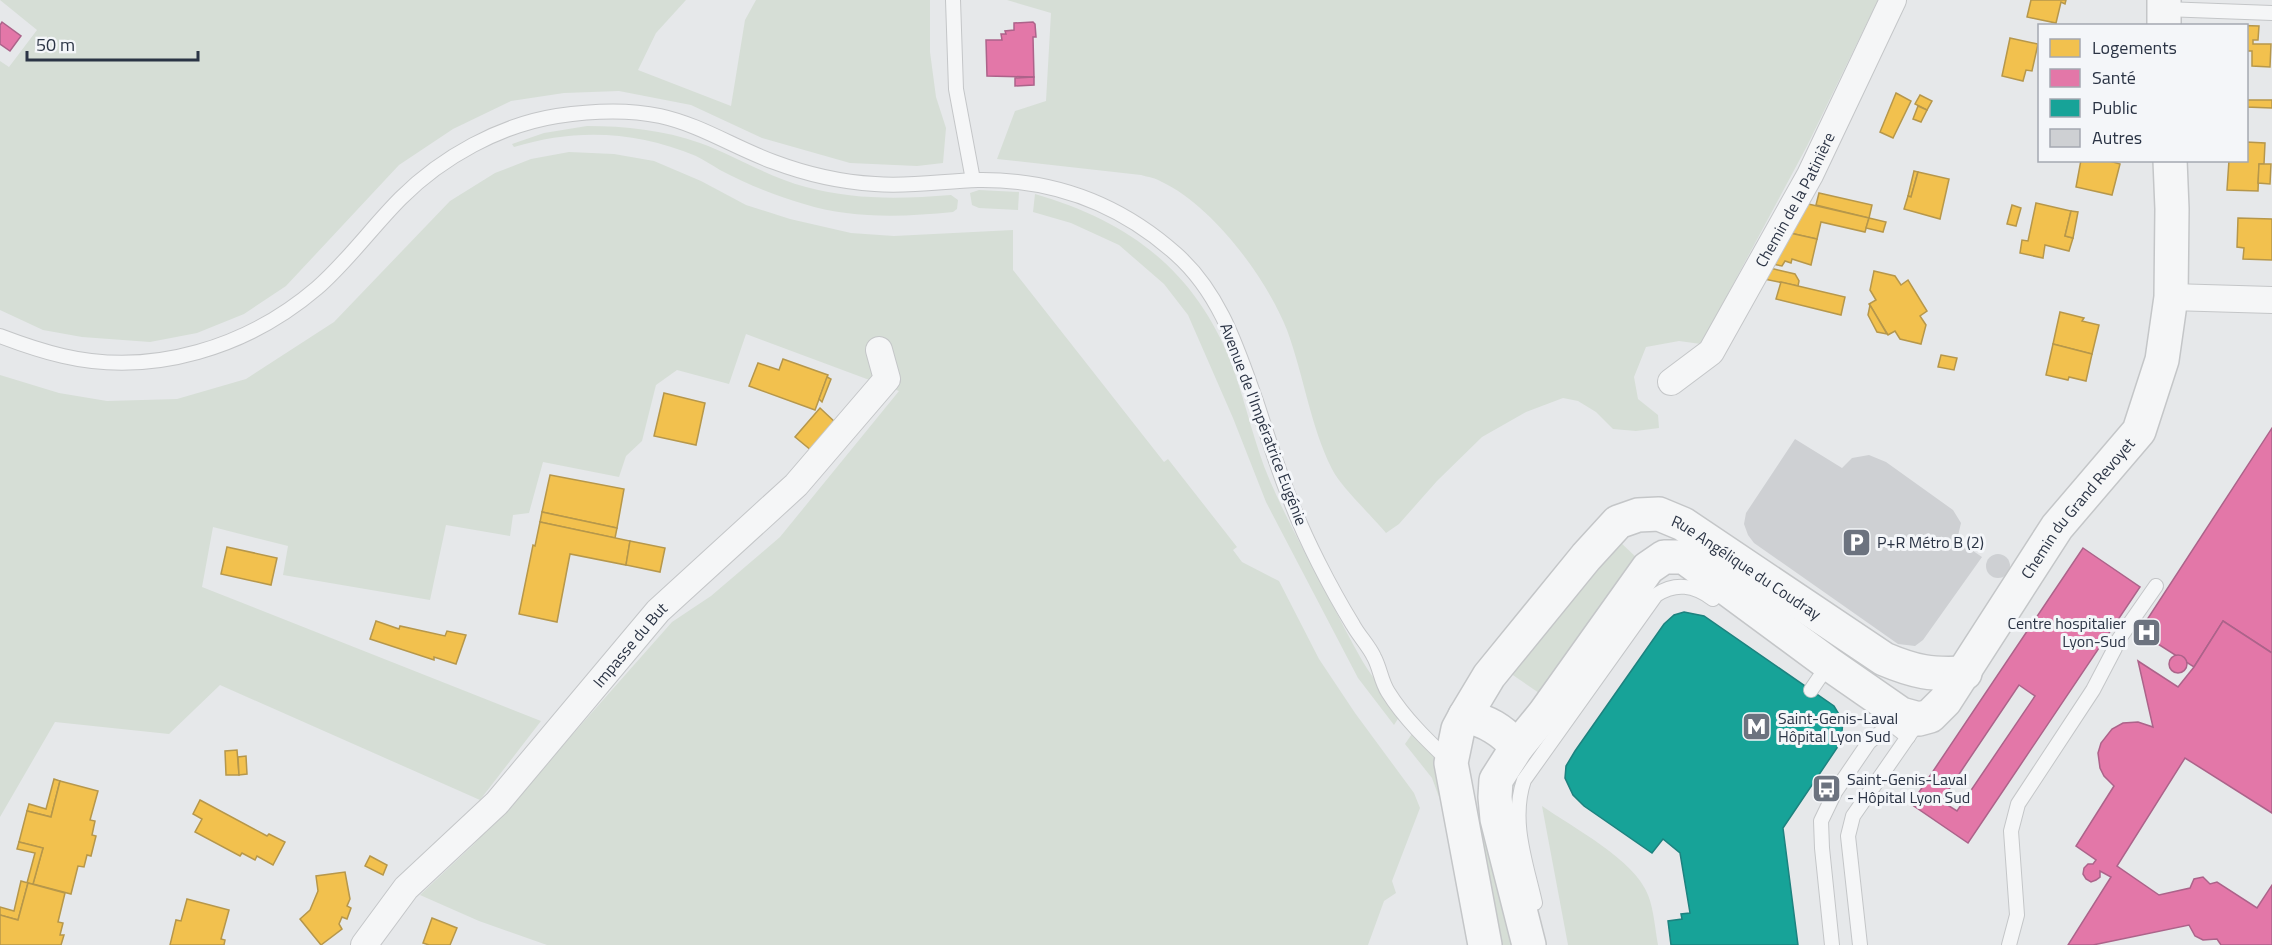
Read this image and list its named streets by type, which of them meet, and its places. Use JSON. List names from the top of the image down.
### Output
{
  "streets": {
    "street": [
      "Chemin de la Patinière",
      "Chemin du Grand Revoyet",
      "Rue Angélique du Coudray",
      "Impasse du But"
    ],
    "lane": ["Avenue de l'Impératrice Eugénie"]
  },
  "crossings": [
    ["Avenue de l'Impératrice Eugénie", "Rue Angélique du Coudray"],
    ["Chemin du Grand Revoyet", "Rue Angélique du Coudray"]
  ],
  "places": {
    "parking": ["P+R Métro B (2)"],
    "hospital": ["Centre hospitalier Lyon-Sud"],
    "metro station": ["Saint-Genis-Laval Hôpital Lyon Sud"],
    "bus stop": ["Saint-Genis-Laval - Hôpital Lyon Sud"]
  },
  "legend": [
    "Logements",
    "Santé",
    "Public",
    "Autres"
  ],
  "scale_bar": "50 m"
}
